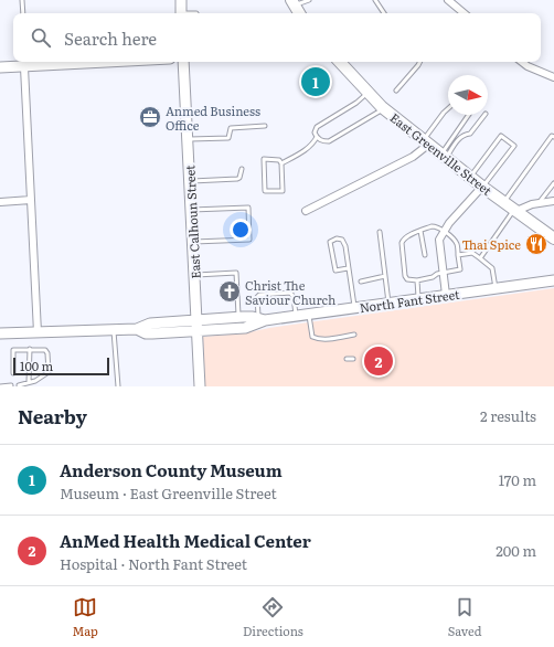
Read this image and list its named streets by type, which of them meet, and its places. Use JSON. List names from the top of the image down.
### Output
{
  "streets": {
    "main road": ["East Greenville Street", "East Calhoun Street", "North Fant Street"]
  },
  "crossings": [
    ["East Calhoun Street", "North Fant Street"]
  ],
  "places": {
    "office": ["Anmed Business Office"],
    "restaurant": ["Thai Spice"],
    "church": ["Christ The Saviour Church"]
  },
  "scale_bar": "100 m",
  "north": "right",
  "page": {
    "search": "Search here",
    "pins": ["1", "2"],
    "scale": "100 m",
    "heading": ["Nearby", "2 results"],
    "list": [
      {
        "mark": "1",
        "name": "Anderson County Museum",
        "note": "Museum · East Greenville Street",
        "value": "170 m"
      },
      {
        "mark": "2",
        "name": "AnMed Health Medical Center",
        "note": "Hospital · North Fant Street",
        "value": "200 m"
      }
    ],
    "nav": ["Map", "Directions", "Saved"]
  }
}
